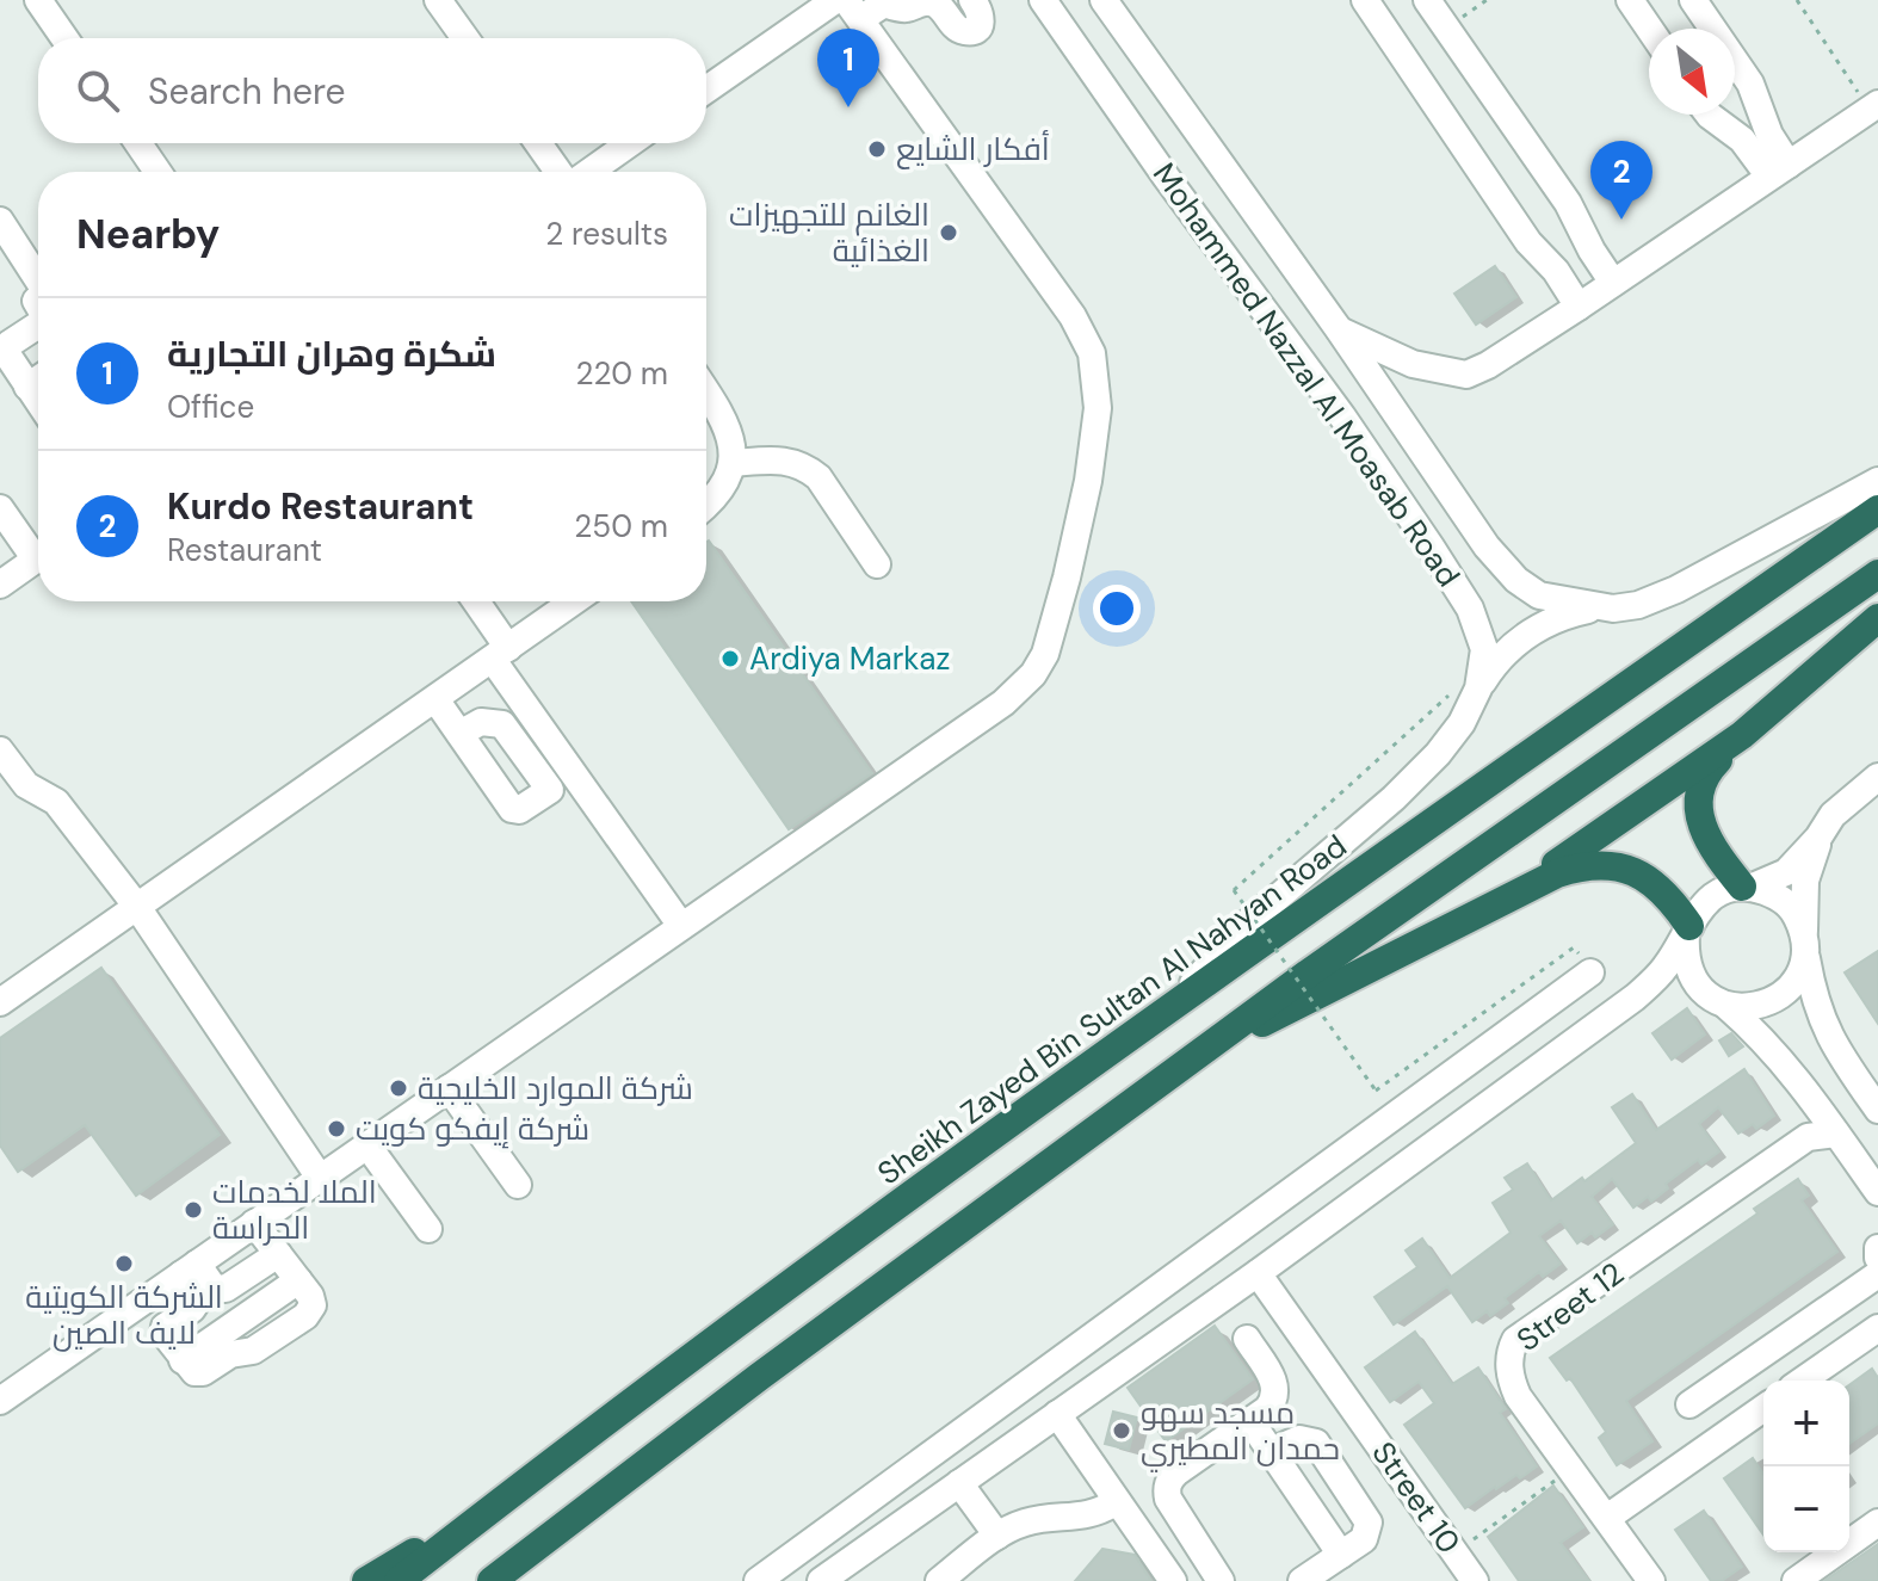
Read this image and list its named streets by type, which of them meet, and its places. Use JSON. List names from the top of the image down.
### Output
{
  "streets": {
    "highway": ["Sheikh Zayed Bin Sultan Al Nahyan Road"],
    "street": ["Mohammed Nazzal Al Moasab Road", "Street 12", "Street 10"]
  },
  "crossings": [
    ["Mohammed Nazzal Al Moasab Road", "Sheikh Zayed Bin Sultan Al Nahyan Road"]
  ],
  "places": [
    "أفكار الشايع",
    "الغانم للتجهيزات الغذائية",
    "Ardiya Markaz",
    "شركة الموارد الخليجية",
    "شركة إيفكو كويت",
    "الملا لخدمات الحراسة",
    "الشركة الكويتية لايف الصين",
    "مسجد سهو حمدان المطيري"
  ],
  "north": "bottom right",
  "page": {
    "pins": ["1", "2"],
    "search": "Search here",
    "heading": ["Nearby", "2 results"],
    "list": [
      {
        "mark": "1",
        "name": "شكرة وهران التجارية",
        "note": "Office",
        "value": "220 m"
      },
      {
        "mark": "2",
        "name": "Kurdo Restaurant",
        "note": "Restaurant",
        "value": "250 m"
      }
    ],
    "map_buttons": ["+", "−"]
  }
}
